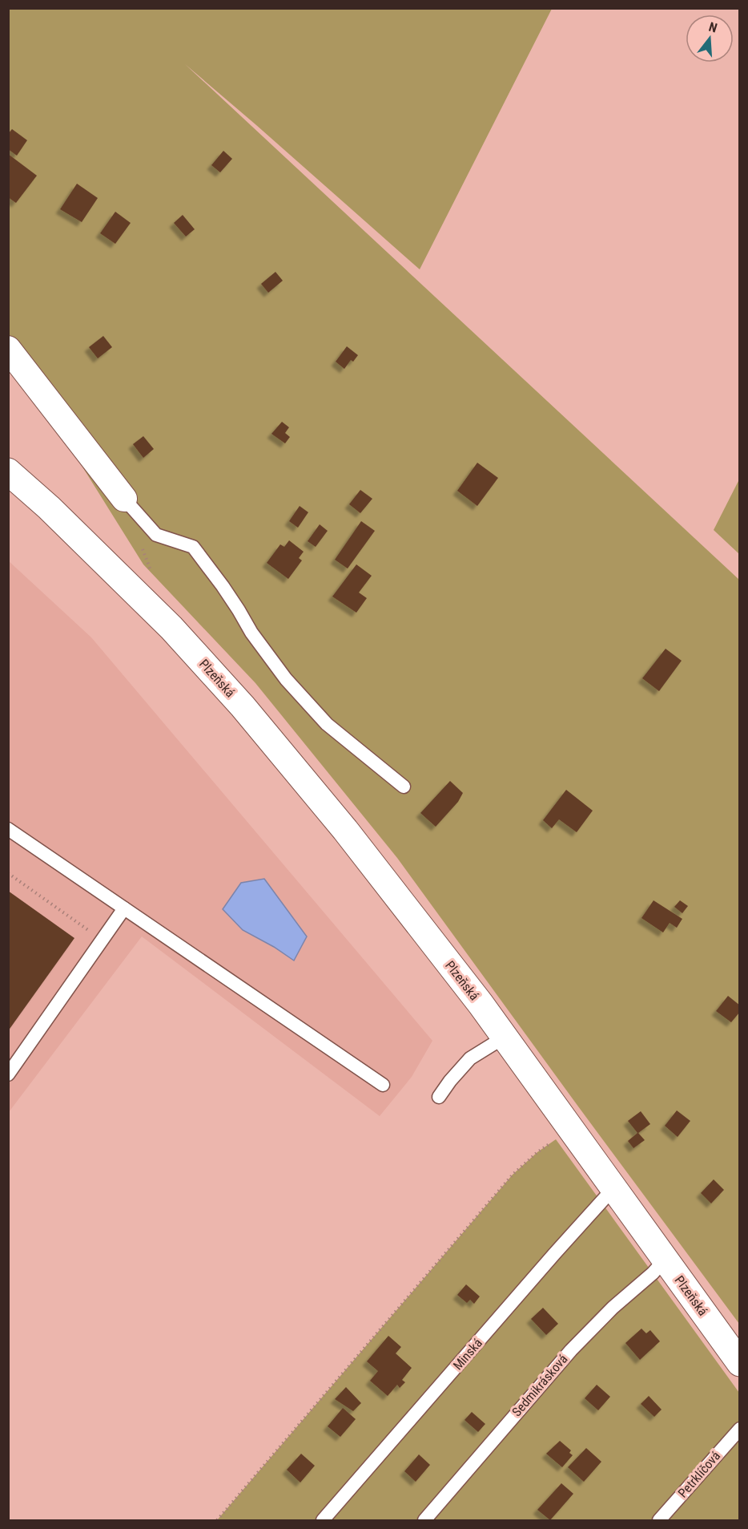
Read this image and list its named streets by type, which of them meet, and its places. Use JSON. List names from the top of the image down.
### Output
{
  "streets": {
    "main road": ["Plzeňská"],
    "lane": ["Minská", "Sedmikrásková", "Petrklíčová"]
  },
  "crossings": [
    ["Plzeňská", "Minská"],
    ["Plzeňská", "Sedmikrásková"]
  ],
  "north": "top"
}
